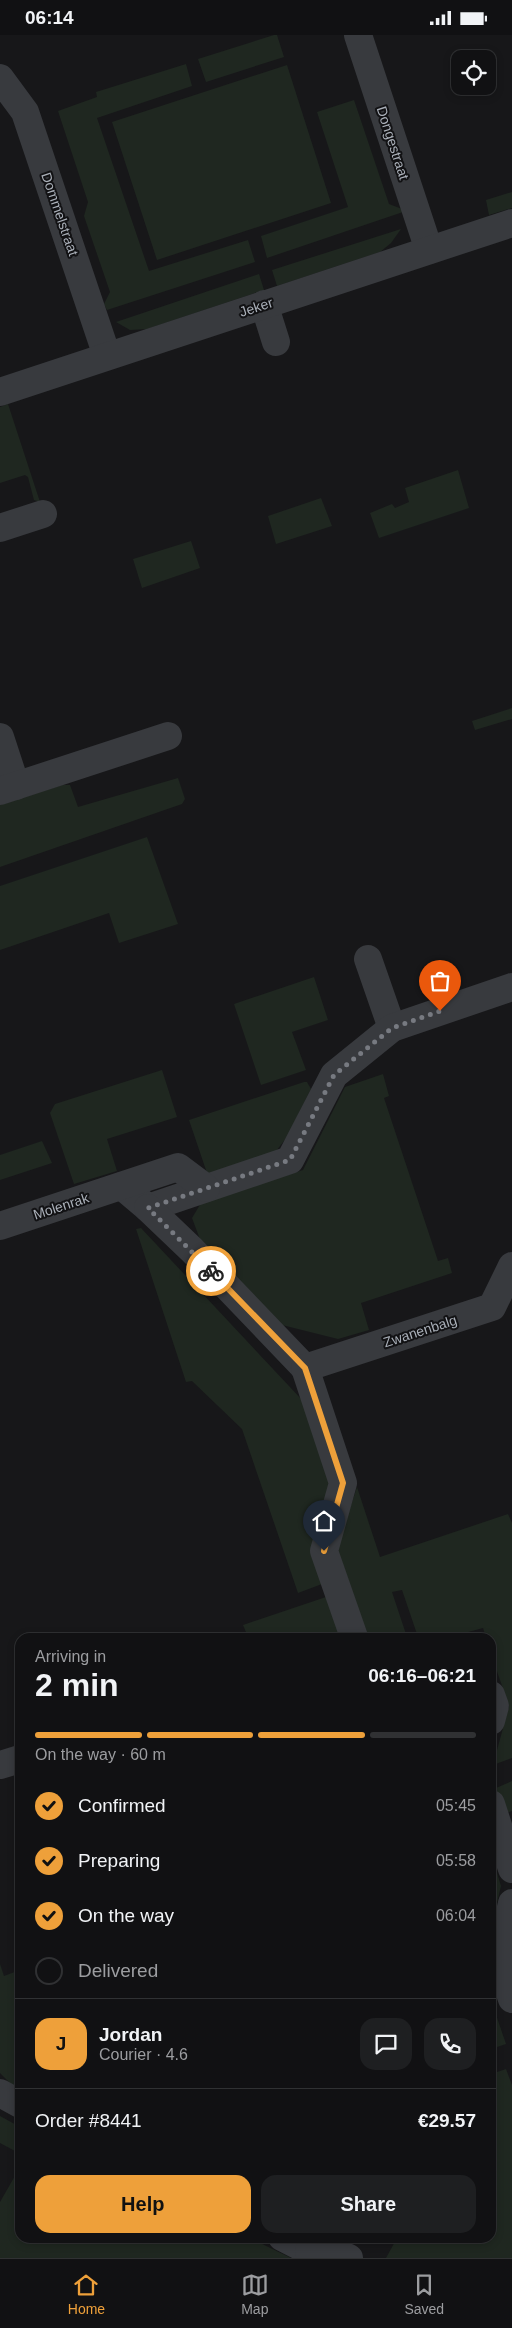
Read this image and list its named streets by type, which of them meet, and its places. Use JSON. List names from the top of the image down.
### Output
{
  "streets": {
    "street": [
      "Dongestraat",
      "Dommelstraat",
      "Jeker",
      "Molenrak",
      "Zwanenbalg"
    ]
  },
  "crossings": [
    ["Dongestraat", "Jeker"],
    ["Dommelstraat", "Jeker"]
  ],
  "page": {
    "status": "06:14",
    "heading": ["2 min", "Arriving in", "06:16–06:21"],
    "panel": [
      "Jordan",
      "Courier · 4.6",
      "Order #8441",
      "€29.57"
    ],
    "bar": "On the way · 60 m",
    "list": [
      ["Confirmed", "05:45"],
      ["Preparing", "05:58"],
      ["On the way", "06:04"],
      "Delivered"
    ],
    "round": "J",
    "buttons": ["Help", "Share"],
    "tabs": ["Home", "Map", "Saved"]
  }
}
